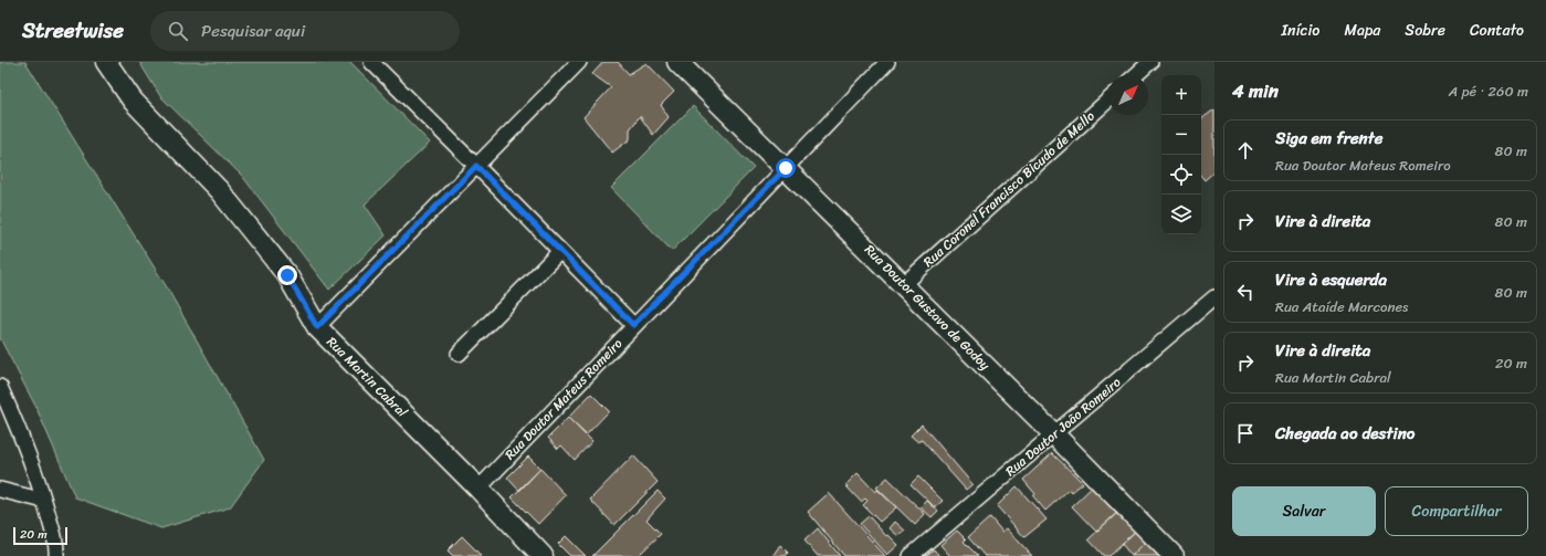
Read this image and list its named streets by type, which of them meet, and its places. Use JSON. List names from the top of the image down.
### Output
{
  "streets": {
    "main road": ["Rua Doutor Gustavo de Godoy", "Rua Martin Cabral"],
    "street": ["Rua Coronel Francisco Bicudo de Mello", "Rua Doutor Mateus Romeiro", "Rua Doutor João Romeiro"]
  },
  "crossings": [
    ["Rua Coronel Francisco Bicudo de Mello", "Rua Doutor Gustavo de Godoy"],
    ["Rua Doutor Gustavo de Godoy", "Rua Doutor Mateus Romeiro"],
    ["Rua Doutor Gustavo de Godoy", "Rua Doutor João Romeiro"],
    ["Rua Martin Cabral", "Rua Doutor Mateus Romeiro"]
  ],
  "scale_bar": "20 m",
  "north": "top right",
  "page": {
    "header": "Streetwise",
    "search": "Pesquisar aqui",
    "nav": [
      "Início",
      "Mapa",
      "Sobre",
      "Contato"
    ],
    "heading": ["4 min", "A pé · 260 m"],
    "map_buttons": ["+", "−"],
    "list": [
      ["Siga em frente", "Rua Doutor Mateus Romeiro", "80 m"],
      ["Vire à direita", "80 m"],
      ["Vire à esquerda", "Rua Ataíde Marcones", "80 m"],
      ["Vire à direita", "Rua Martin Cabral", "20 m"],
      "Chegada ao destino"
    ],
    "buttons": ["Salvar", "Compartilhar"],
    "scale": "20 m"
  }
}
